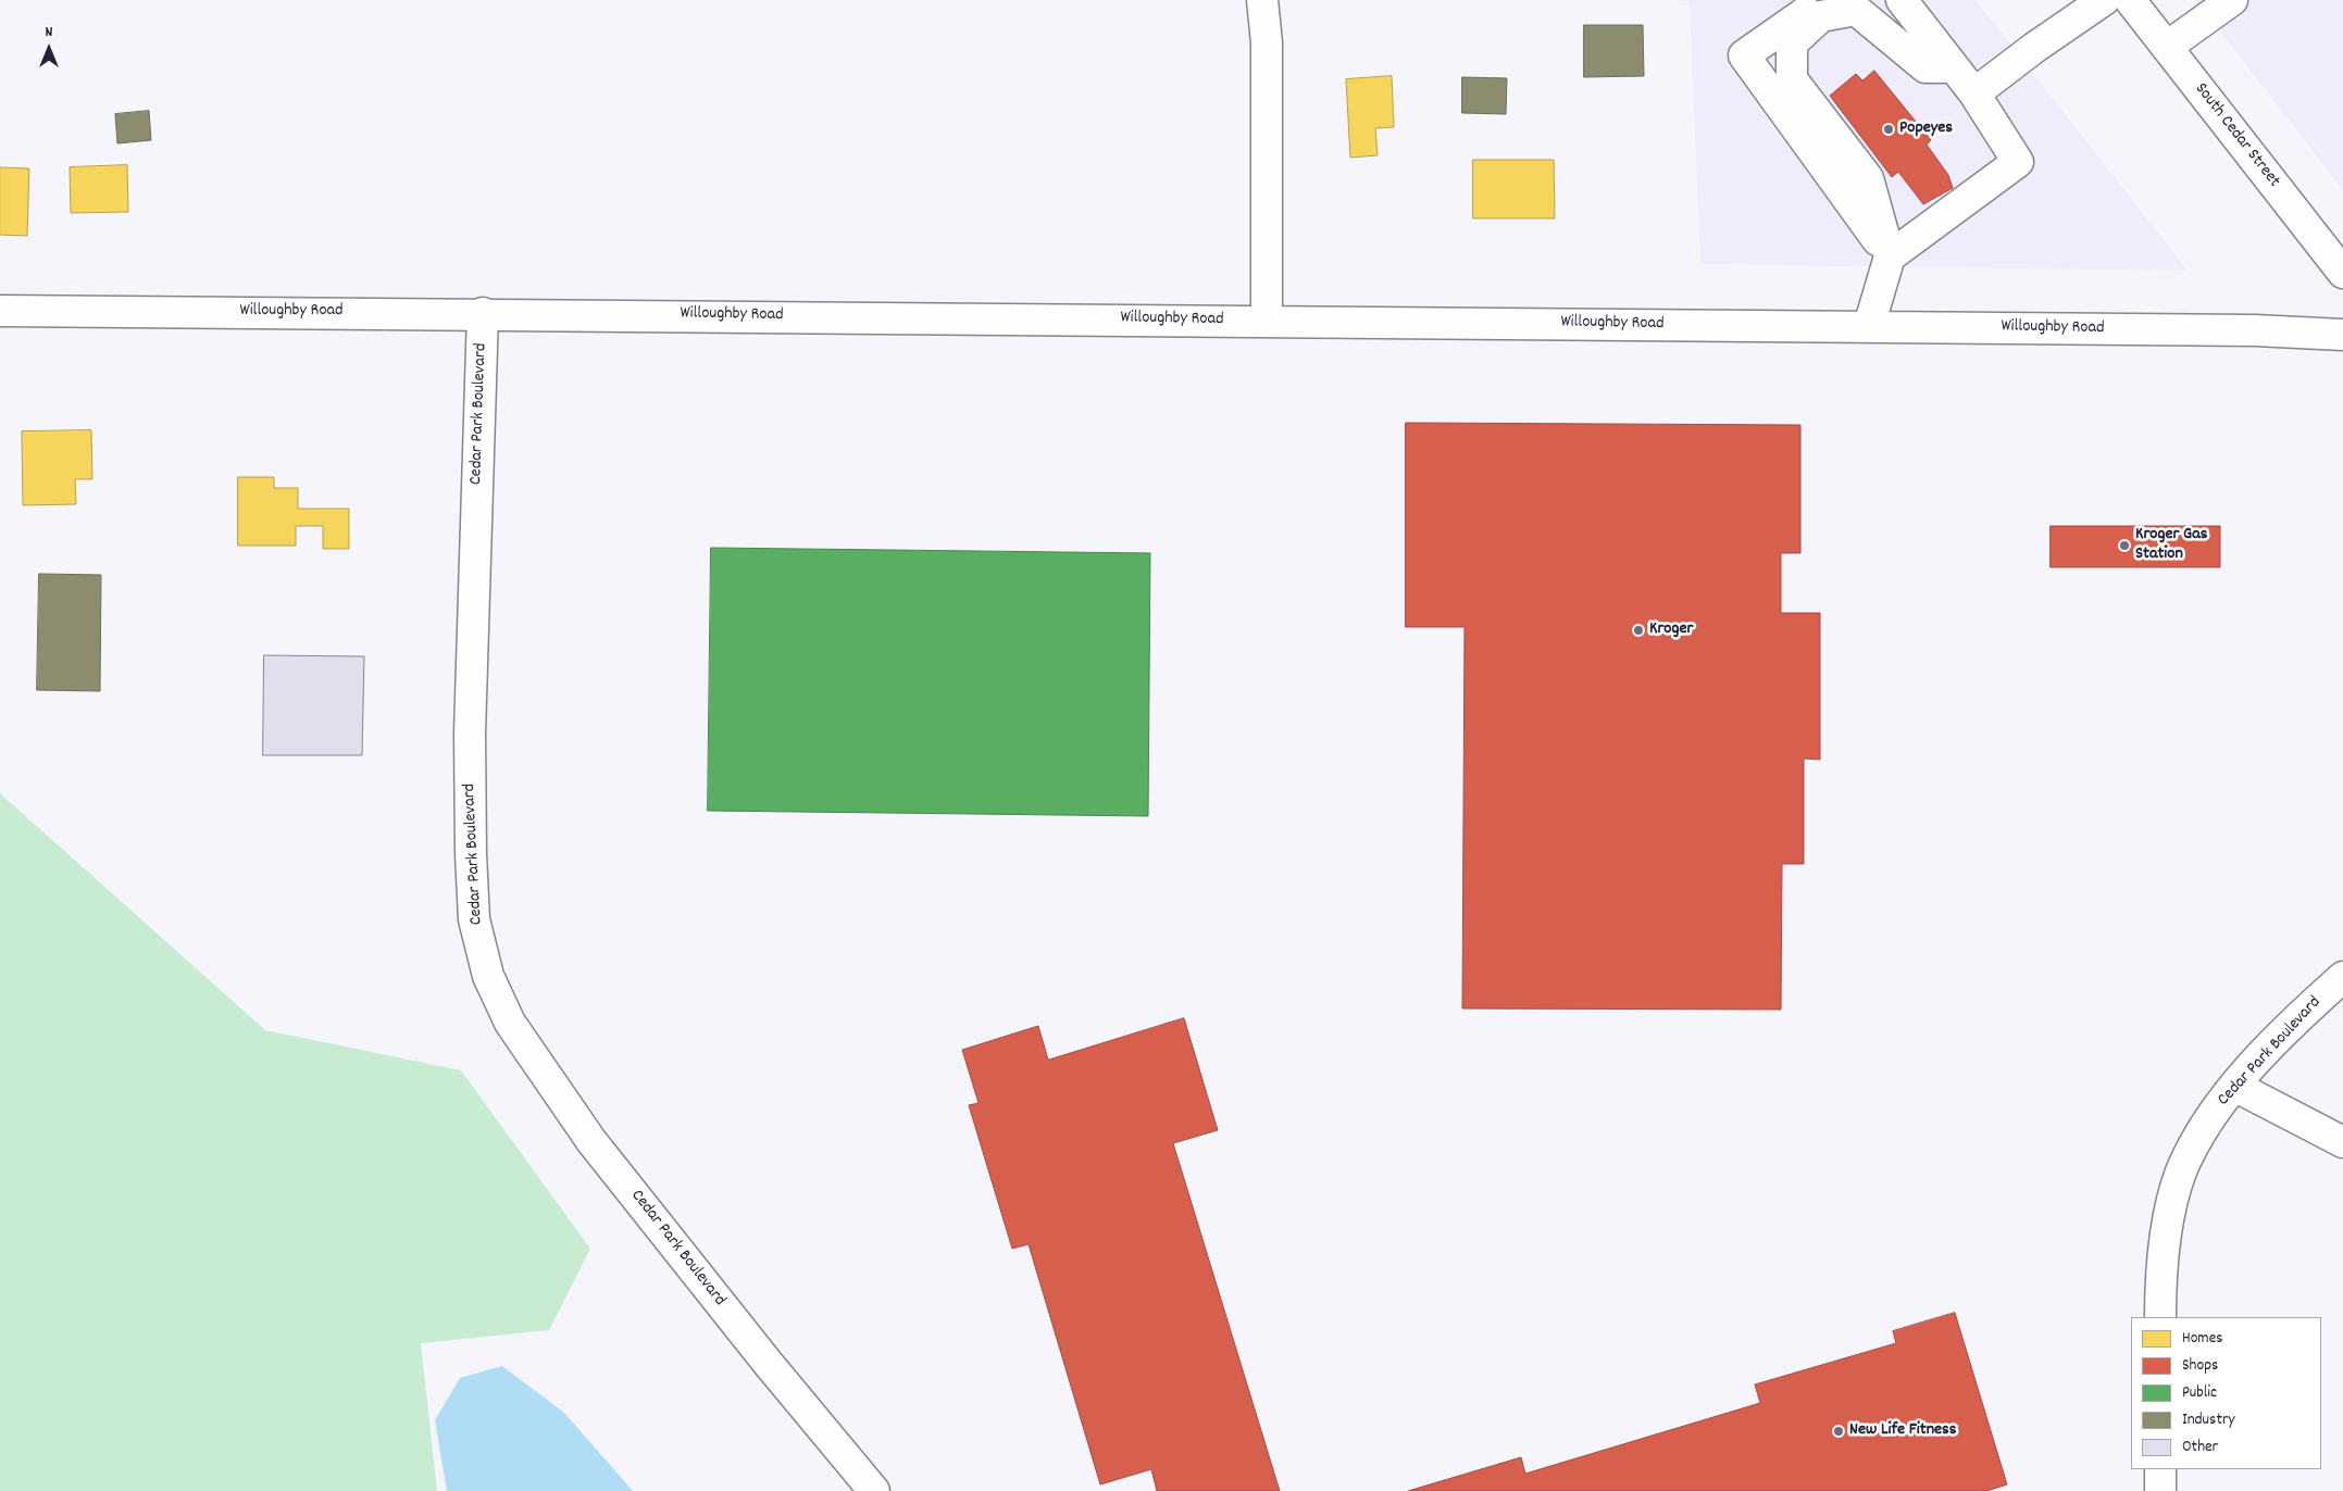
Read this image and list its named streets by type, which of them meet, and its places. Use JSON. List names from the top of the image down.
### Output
{
  "streets": {
    "street": ["South Cedar Street", "Willoughby Road", "Cedar Park Boulevard"]
  },
  "crossings": [
    ["Willoughby Road", "Cedar Park Boulevard"]
  ],
  "places": [
    "Popeyes",
    "Kroger Gas Station",
    "Kroger",
    "New Life Fitness"
  ],
  "legend": [
    "Homes",
    "Shops",
    "Public",
    "Industry",
    "Other"
  ],
  "north": "top"
}
